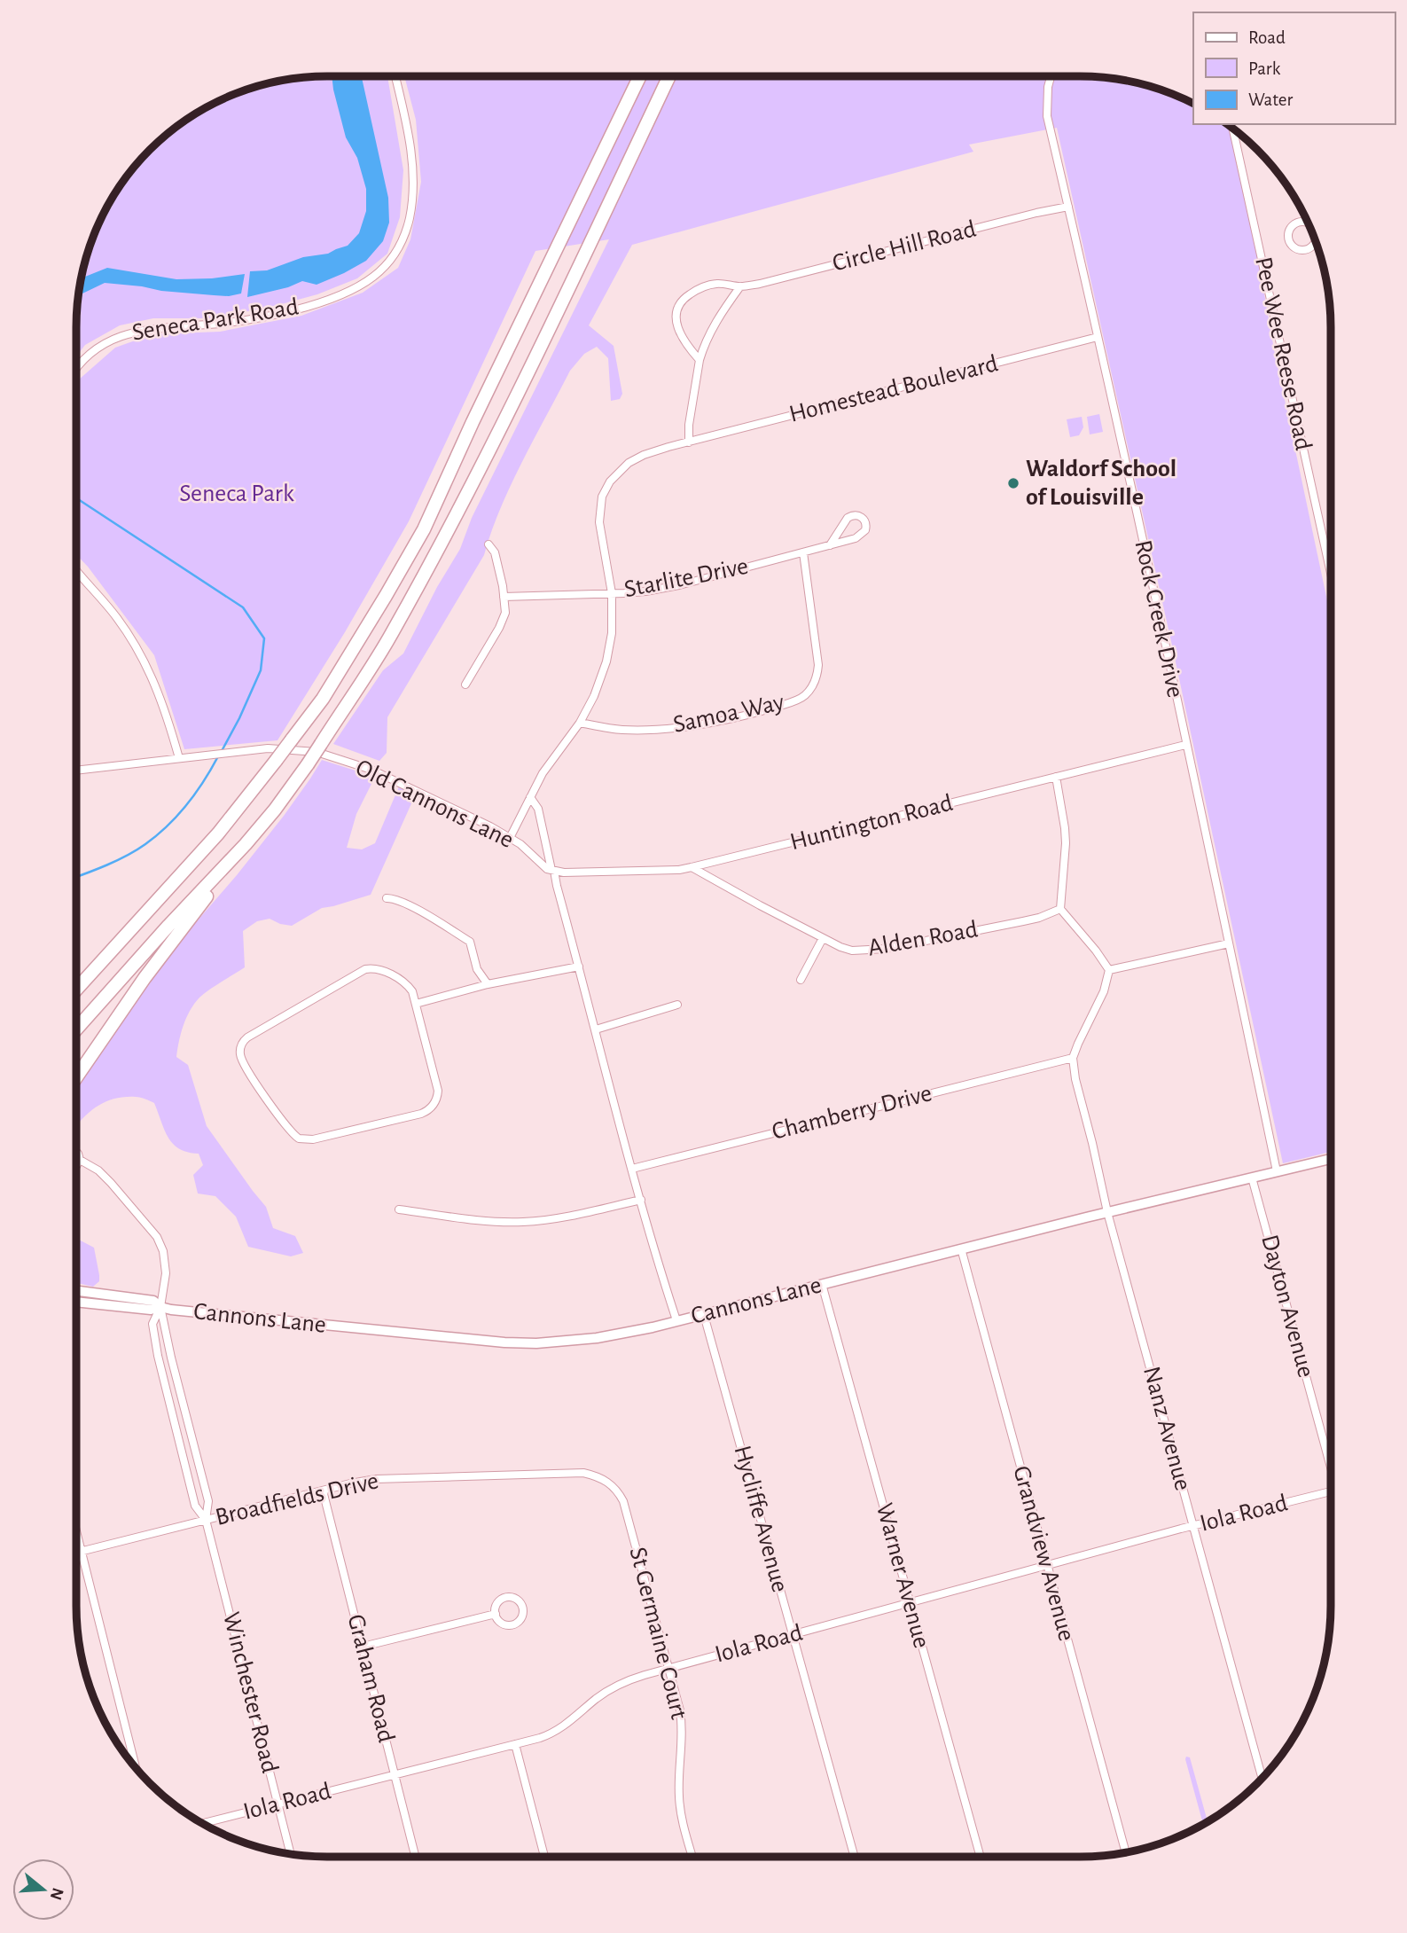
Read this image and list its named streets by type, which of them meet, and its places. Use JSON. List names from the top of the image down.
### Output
{
  "streets": {
    "main road": ["Cannons Lane"],
    "street": [
      "Circle Hill Road",
      "Seneca Park Road",
      "Pee Wee Reese Road",
      "Homestead Boulevard",
      "Starlite Drive",
      "Rock Creek Drive",
      "Samoa Way",
      "Old Cannons Lane",
      "Huntington Road",
      "Alden Road",
      "Chamberry Drive",
      "Dayton Avenue",
      "Nanz Avenue",
      "Broadfields Drive",
      "Iola Road",
      "Hycliffe Avenue",
      "Grandview Avenue",
      "Warner Avenue",
      "St Germaine Court",
      "Graham Road",
      "Winchester Road"
    ]
  },
  "crossings": [
    ["Circle Hill Road", "Rock Creek Drive"],
    ["Homestead Boulevard", "Rock Creek Drive"],
    ["Starlite Drive", "Samoa Way"],
    ["Rock Creek Drive", "Huntington Road"],
    ["Rock Creek Drive", "Cannons Lane"],
    ["Old Cannons Lane", "Huntington Road"],
    ["Huntington Road", "Alden Road"],
    ["Chamberry Drive", "Nanz Avenue"],
    ["Cannons Lane", "Dayton Avenue"],
    ["Cannons Lane", "Nanz Avenue"],
    ["Cannons Lane", "Hycliffe Avenue"],
    ["Cannons Lane", "Grandview Avenue"],
    ["Cannons Lane", "Warner Avenue"],
    ["Cannons Lane", "Winchester Road"],
    ["Nanz Avenue", "Iola Road"],
    ["Broadfields Drive", "St Germaine Court"],
    ["Broadfields Drive", "Graham Road"],
    ["Broadfields Drive", "Winchester Road"],
    ["Iola Road", "Hycliffe Avenue"],
    ["Iola Road", "Grandview Avenue"],
    ["Iola Road", "Warner Avenue"],
    ["Iola Road", "St Germaine Court"],
    ["Iola Road", "Graham Road"],
    ["Iola Road", "Winchester Road"]
  ],
  "parks": ["Seneca Park"],
  "places": ["Waldorf School of Louisville"],
  "legend": ["Road", "Park", "Water"],
  "north": "right"
}
